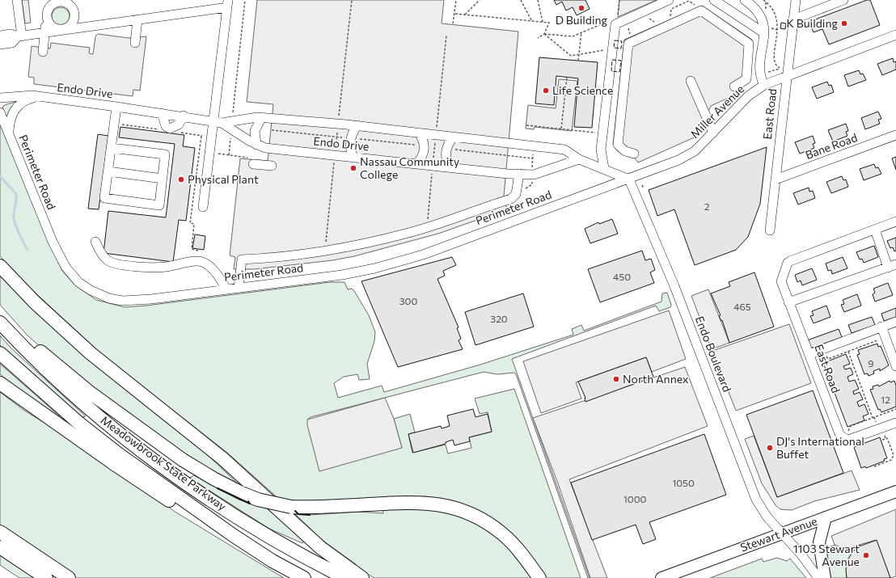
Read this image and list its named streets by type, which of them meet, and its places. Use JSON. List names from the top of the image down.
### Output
{
  "streets": {
    "highway": ["Meadowbrook State Parkway"],
    "main road": ["Stewart Avenue"],
    "street": [
      "Endo Drive",
      "Miller Avenue",
      "East Road",
      "Bane Road",
      "Perimeter Road",
      "Endo Boulevard"
    ]
  },
  "crossings": [
    ["Endo Drive", "Miller Avenue"],
    ["Endo Drive", "Perimeter Road"],
    ["Endo Drive", "Endo Boulevard"],
    ["Miller Avenue", "East Road"],
    ["Miller Avenue", "Perimeter Road"],
    ["Miller Avenue", "Endo Boulevard"],
    ["East Road", "Bane Road"],
    ["Perimeter Road", "Endo Boulevard"],
    ["Endo Boulevard", "Stewart Avenue"]
  ],
  "places": [
    "D Building",
    "K Building",
    "Life Science",
    "Nassau Community College",
    "Physical Plant",
    "North Annex",
    "DJ's International Buffet",
    "1103 Stewart Avenue"
  ],
  "house_numbers": [
    "2",
    "450",
    "300",
    "465",
    "320",
    "9",
    "12",
    "1050",
    "1000"
  ]
}
